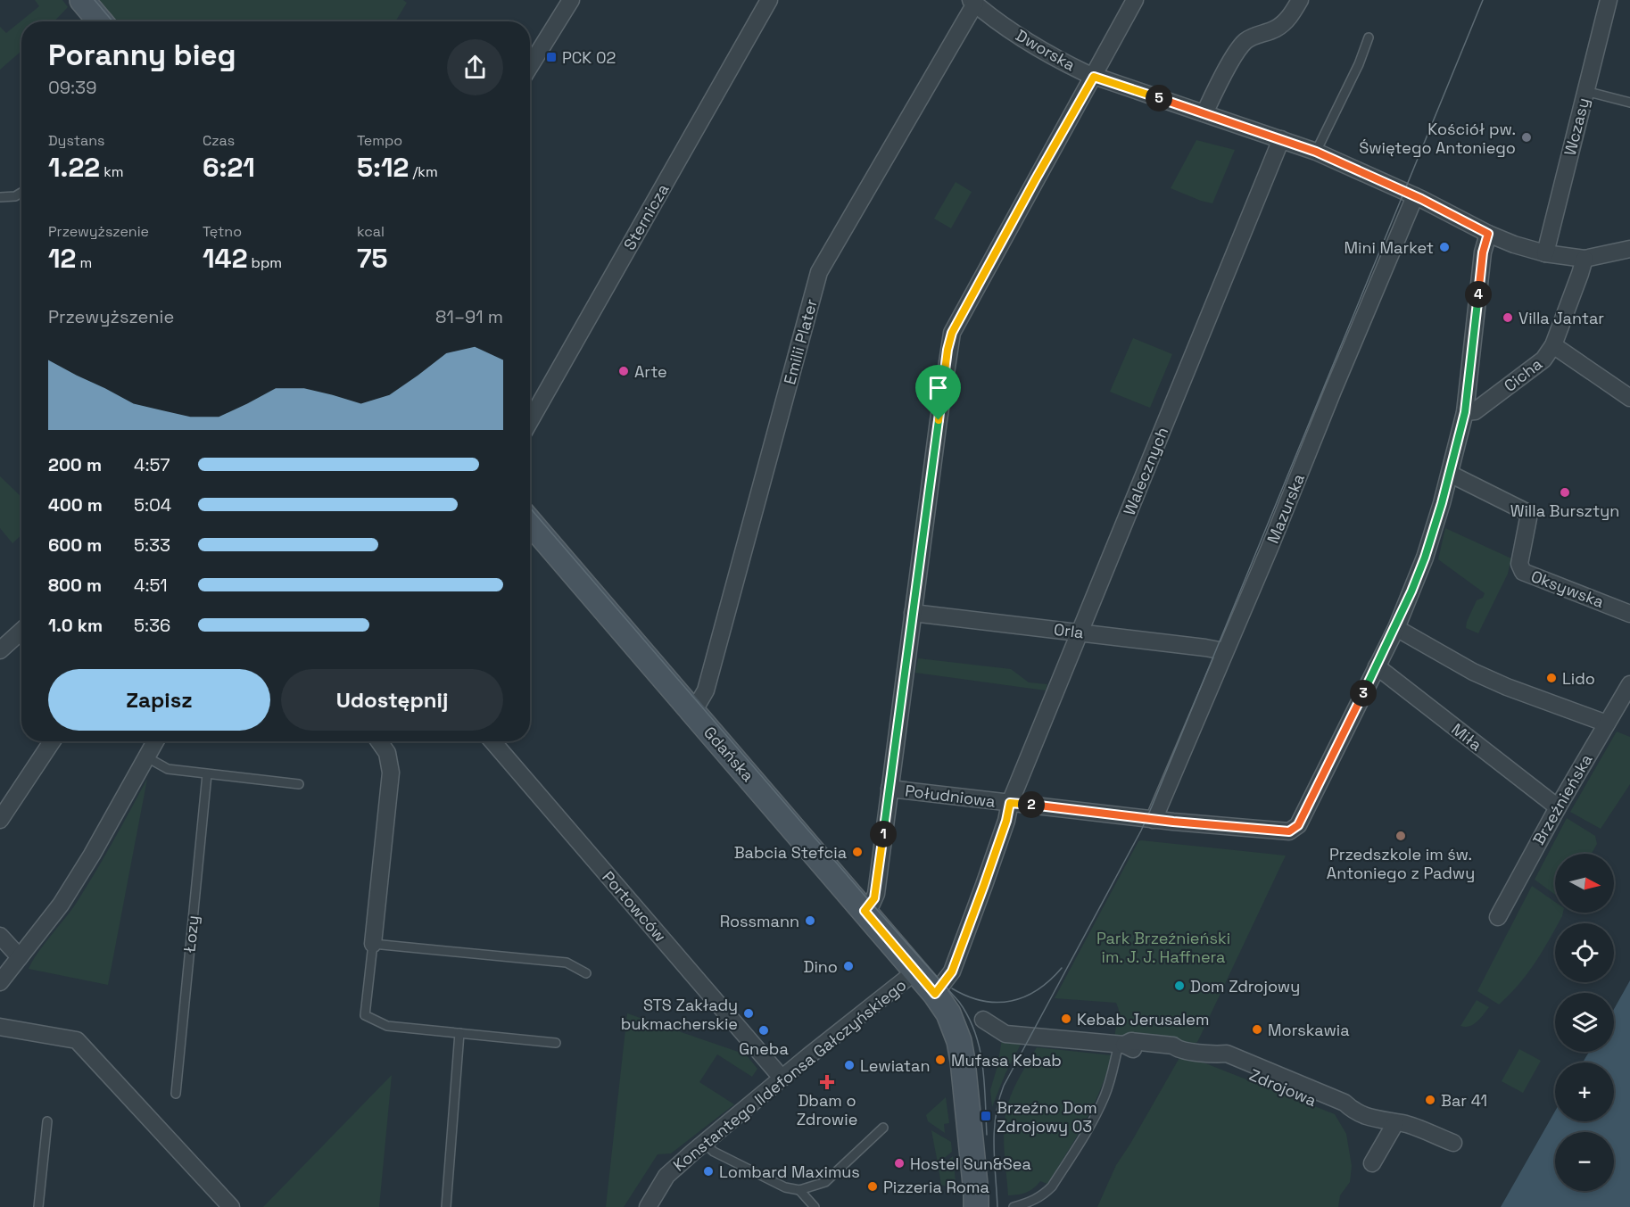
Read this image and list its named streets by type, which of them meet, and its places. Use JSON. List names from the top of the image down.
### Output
{
  "streets": {
    "street": [
      "Dworska",
      "Wczasy",
      "Sternicza",
      "Emilii Plater",
      "Cicha",
      "Walecznych",
      "Mazurska",
      "Oksywska",
      "Orla",
      "Miła",
      "Gdańska",
      "Południowa",
      "Brzeźnieńska",
      "Portowców",
      "Konstantego Ildefonsa Gałczyńskiego",
      "Zdrojowa"
    ],
    "lane": ["Łozy"]
  },
  "crossings": [
    ["Dworska", "Wczasy"],
    ["Dworska", "Emilii Plater"],
    ["Dworska", "Cicha"],
    ["Dworska", "Walecznych"],
    ["Dworska", "Mazurska"],
    ["Emilii Plater", "Gdańska"],
    ["Walecznych", "Orla"],
    ["Walecznych", "Południowa"],
    ["Mazurska", "Orla"],
    ["Mazurska", "Południowa"],
    ["Miła", "Południowa"],
    ["Miła", "Brzeźnieńska"],
    ["Gdańska", "Południowa"],
    ["Gdańska", "Konstantego Ildefonsa Gałczyńskiego"],
    ["Portowców", "Konstantego Ildefonsa Gałczyńskiego"]
  ],
  "parks": ["Park Brzeźnieński im. J. J. Haffnera"],
  "places": {
    "transit": ["PCK 02", "Brzeźno Dom Zdrojowy 03"],
    "other": [
      "Kościół pw. Świętego Antoniego",
      "Mini Market",
      "Villa Jantar",
      "Arte",
      "Willa Bursztyn",
      "Lido",
      "Przedszkole im św. Antoniego z Padwy",
      "Babcia Stefcia",
      "Rossmann",
      "Dino",
      "Dom Zdrojowy",
      "STS Zakłady bukmacherskie",
      "Kebab Jerusalem",
      "Morskawia",
      "Gneba",
      "Mufasa Kebab",
      "Lewiatan",
      "Bar 41",
      "Hostel Sun&Sea",
      "Lombard Maximus",
      "Pizzeria Roma"
    ],
    "health": ["Dbam o Zdrowie"]
  },
  "north": "right",
  "page": {
    "heading": ["Poranny bieg", "09:39"],
    "pins": [
      "5",
      "4",
      "3",
      "2",
      "1"
    ],
    "stats": [
      ["Dystans", "1.22 km"],
      ["Czas", "6:21"],
      ["Tempo", "5:12 /km"],
      ["Przewyższenie", "12 m"],
      ["Tętno", "142 bpm"],
      ["kcal", "75"]
    ],
    "chart": ["Przewyższenie", "81–91 m"],
    "list": [
      {
        "name": "200 m",
        "note": "4:57"
      },
      {
        "name": "400 m",
        "note": "5:04"
      },
      {
        "name": "600 m",
        "note": "5:33"
      },
      {
        "name": "800 m",
        "note": "4:51"
      },
      {
        "name": "1.0 km",
        "note": "5:36"
      }
    ],
    "buttons": ["Zapisz", "Udostępnij"],
    "map_buttons": ["+", "−"]
  }
}
